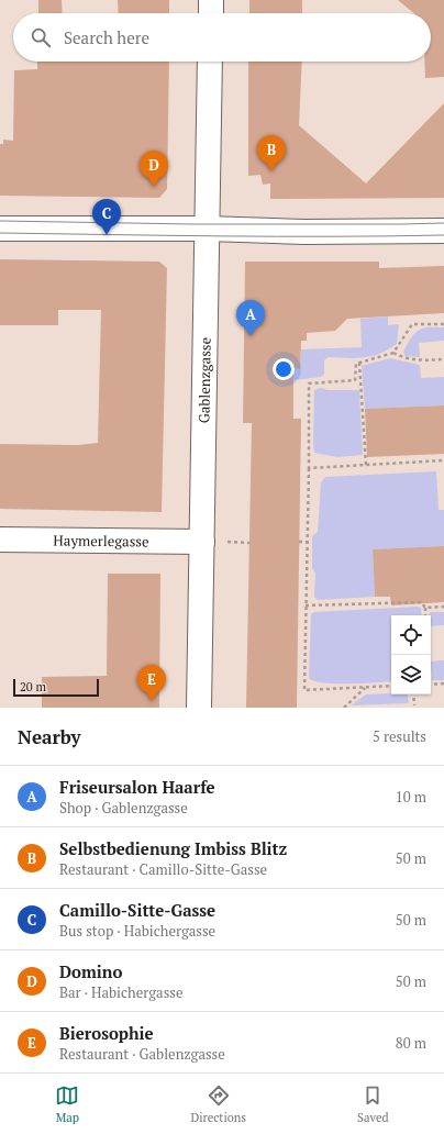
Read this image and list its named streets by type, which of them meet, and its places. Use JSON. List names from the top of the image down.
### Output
{
  "streets": {
    "main road": ["Gablenzgasse", "Haymerlegasse"]
  },
  "crossings": [
    ["Gablenzgasse", "Haymerlegasse"]
  ],
  "scale_bar": "20 m",
  "page": {
    "search": "Search here",
    "pins": [
      "B",
      "D",
      "C",
      "A",
      "E"
    ],
    "scale": "20 m",
    "heading": ["Nearby", "5 results"],
    "list": [
      {
        "mark": "A",
        "name": "Friseursalon Haarfe",
        "note": "Shop · Gablenzgasse",
        "value": "10 m"
      },
      {
        "mark": "B",
        "name": "Selbstbedienung Imbiss Blitz",
        "note": "Restaurant · Camillo-Sitte-Gasse",
        "value": "50 m"
      },
      {
        "mark": "C",
        "name": "Camillo-Sitte-Gasse",
        "note": "Bus stop · Habichergasse",
        "value": "50 m"
      },
      {
        "mark": "D",
        "name": "Domino",
        "note": "Bar · Habichergasse",
        "value": "50 m"
      },
      {
        "mark": "E",
        "name": "Bierosophie",
        "note": "Restaurant · Gablenzgasse",
        "value": "80 m"
      }
    ],
    "nav": ["Map", "Directions", "Saved"]
  }
}
